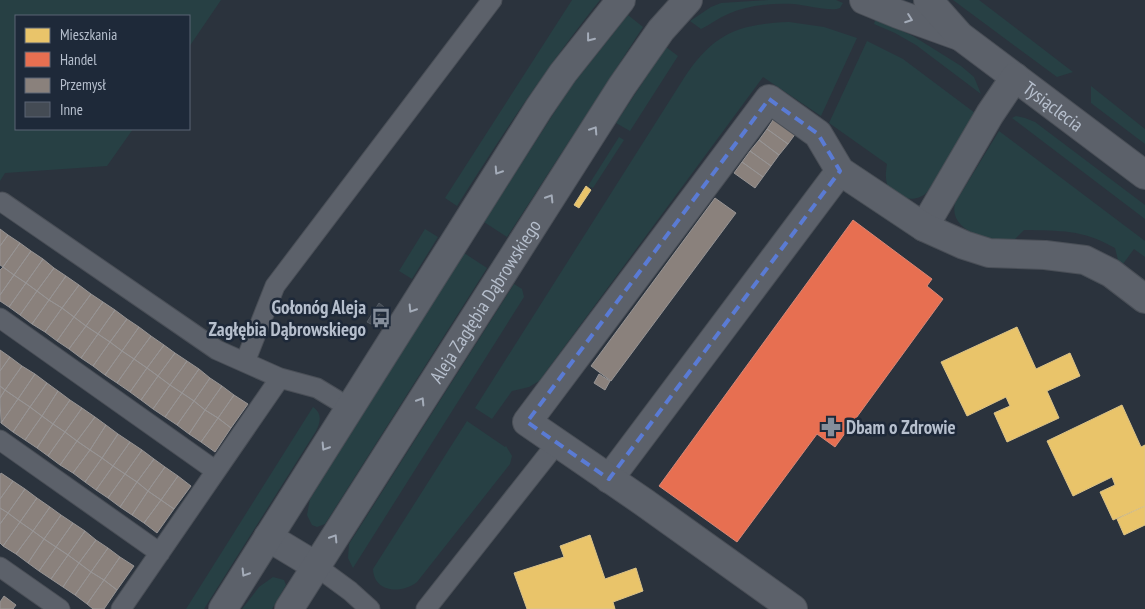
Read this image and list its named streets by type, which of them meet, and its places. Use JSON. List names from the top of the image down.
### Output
{
  "streets": {
    "street": ["Tysiąclecia", "Aleja Zagłębia Dąbrowskiego"]
  },
  "places": {
    "bus stop": ["Gołonóg Aleja Zagłębia Dąbrowskiego"],
    "pharmacy": ["Dbam o Zdrowie"]
  },
  "legend": [
    "Mieszkania",
    "Handel",
    "Przemysł",
    "Inne"
  ]
}
